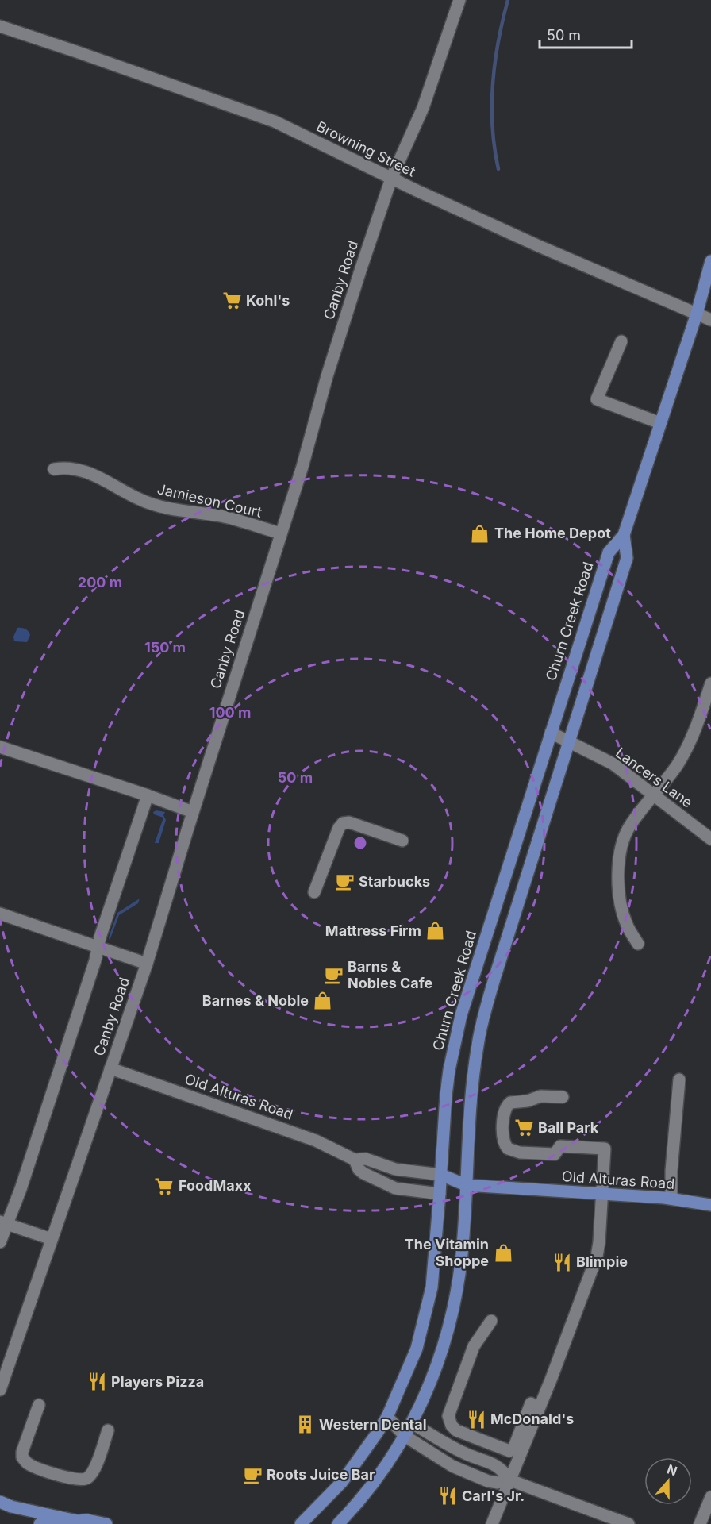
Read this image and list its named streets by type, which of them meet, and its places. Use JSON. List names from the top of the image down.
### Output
{
  "streets": {
    "main road": ["Churn Creek Road", "Old Alturas Road"],
    "street": [
      "Browning Street",
      "Canby Road",
      "Jamieson Court",
      "Lancers Lane"
    ]
  },
  "crossings": [
    ["Browning Street", "Canby Road"],
    ["Browning Street", "Churn Creek Road"],
    ["Canby Road", "Jamieson Court"],
    ["Canby Road", "Old Alturas Road"],
    ["Churn Creek Road", "Lancers Lane"],
    ["Churn Creek Road", "Old Alturas Road"]
  ],
  "places": {
    "supermarket": ["Kohl's", "Ball Park", "FoodMaxx"],
    "shop": [
      "The Home Depot",
      "Mattress Firm",
      "Barnes & Noble",
      "The Vitamin Shoppe"
    ],
    "cafe": ["Starbucks", "Barns & Nobles Cafe", "Roots Juice Bar"],
    "restaurant": [
      "Blimpie",
      "Players Pizza",
      "McDonald's",
      "Carl's Jr."
    ],
    "building": ["Western Dental"]
  },
  "scale_bar": "50 m",
  "north": "top",
  "rings": [
    "200 m",
    "150 m",
    "100 m",
    "50 m"
  ]
}
